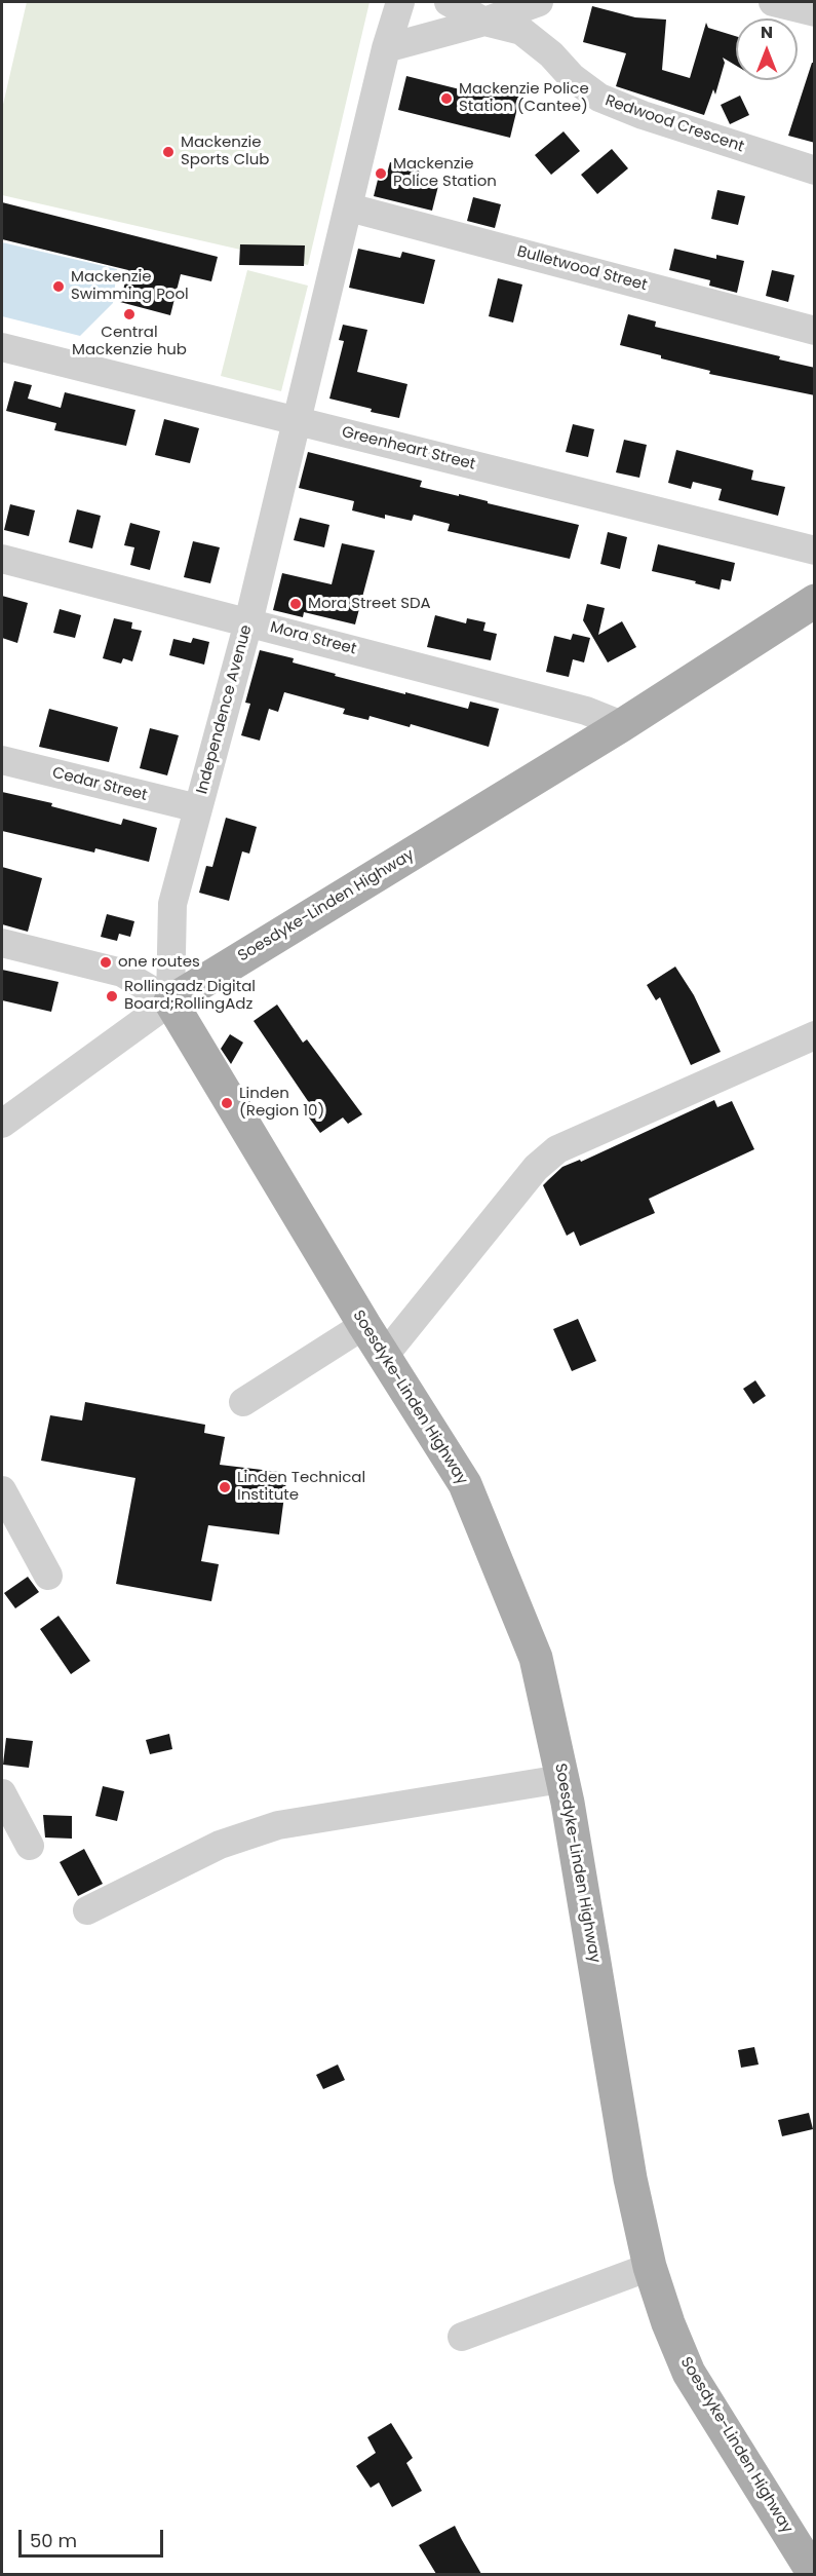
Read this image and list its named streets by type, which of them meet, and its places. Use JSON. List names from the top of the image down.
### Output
{
  "streets": {
    "main road": ["Soesdyke-Linden Highway"],
    "street": [
      "Redwood Crescent",
      "Bulletwood Street",
      "Greenheart Street",
      "Mora Street",
      "Independence Avenue",
      "Cedar Street"
    ]
  },
  "crossings": [
    ["Redwood Crescent", "Independence Avenue"],
    ["Bulletwood Street", "Independence Avenue"],
    ["Greenheart Street", "Independence Avenue"],
    ["Mora Street", "Independence Avenue"],
    ["Mora Street", "Soesdyke-Linden Highway"],
    ["Independence Avenue", "Cedar Street"],
    ["Independence Avenue", "Soesdyke-Linden Highway"]
  ],
  "places": [
    "Mackenzie Police Station (Cantee)",
    "Mackenzie Sports Club",
    "Mackenzie Police Station",
    "Mackenzie Swimming Pool",
    "Central Mackenzie hub",
    "Mora Street SDA",
    "one routes",
    "Rollingadz Digital Board;RollingAdz",
    "Linden (Region 10)",
    "Linden Technical Institute"
  ],
  "scale_bar": "50 m",
  "north": "top"
}
